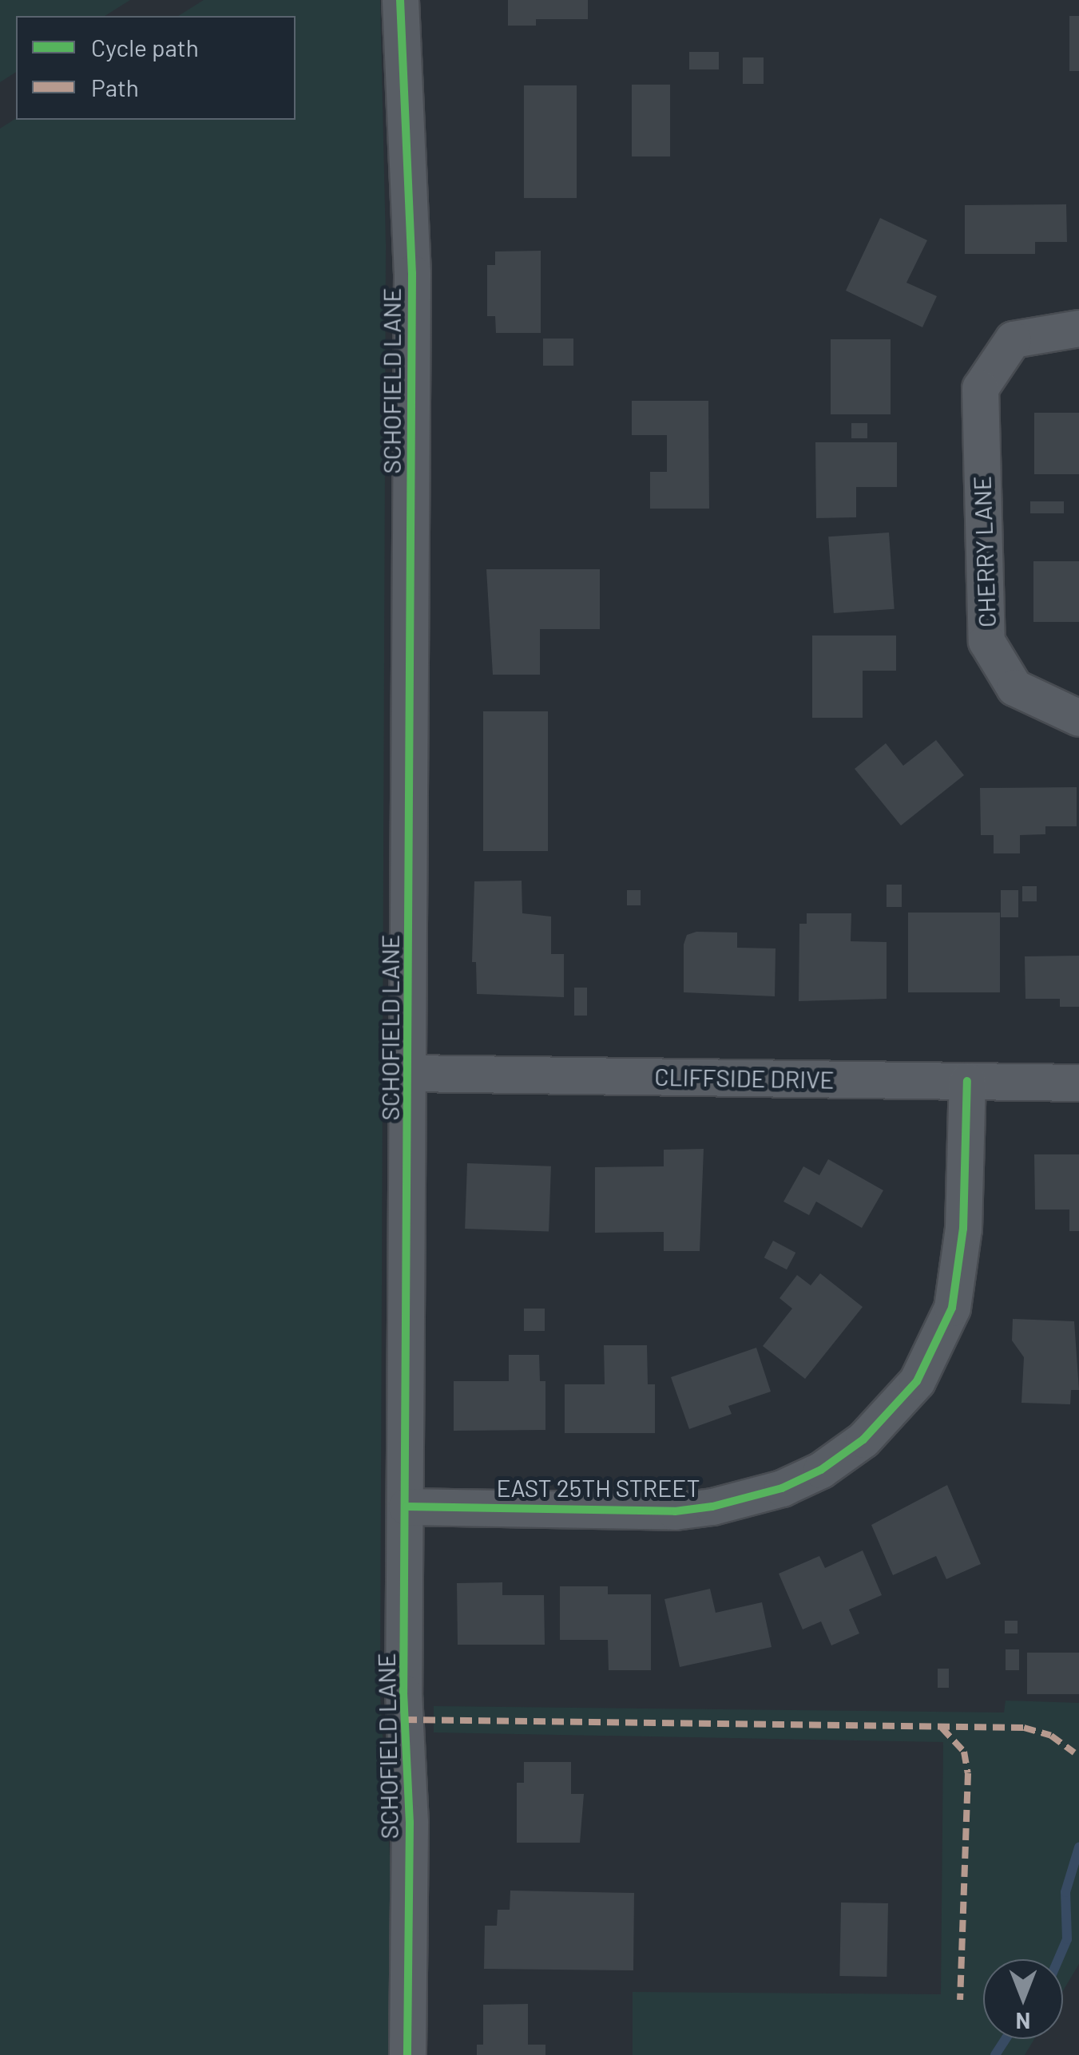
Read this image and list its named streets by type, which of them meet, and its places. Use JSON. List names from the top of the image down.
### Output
{
  "streets": {
    "street": [
      "SCHOFIELD LANE",
      "CHERRY LANE",
      "CLIFFSIDE DRIVE",
      "EAST 25TH STREET"
    ]
  },
  "crossings": [
    ["SCHOFIELD LANE", "CLIFFSIDE DRIVE"],
    ["SCHOFIELD LANE", "EAST 25TH STREET"],
    ["CLIFFSIDE DRIVE", "EAST 25TH STREET"]
  ],
  "legend": ["Cycle path", "Path"],
  "north": "bottom"
}
